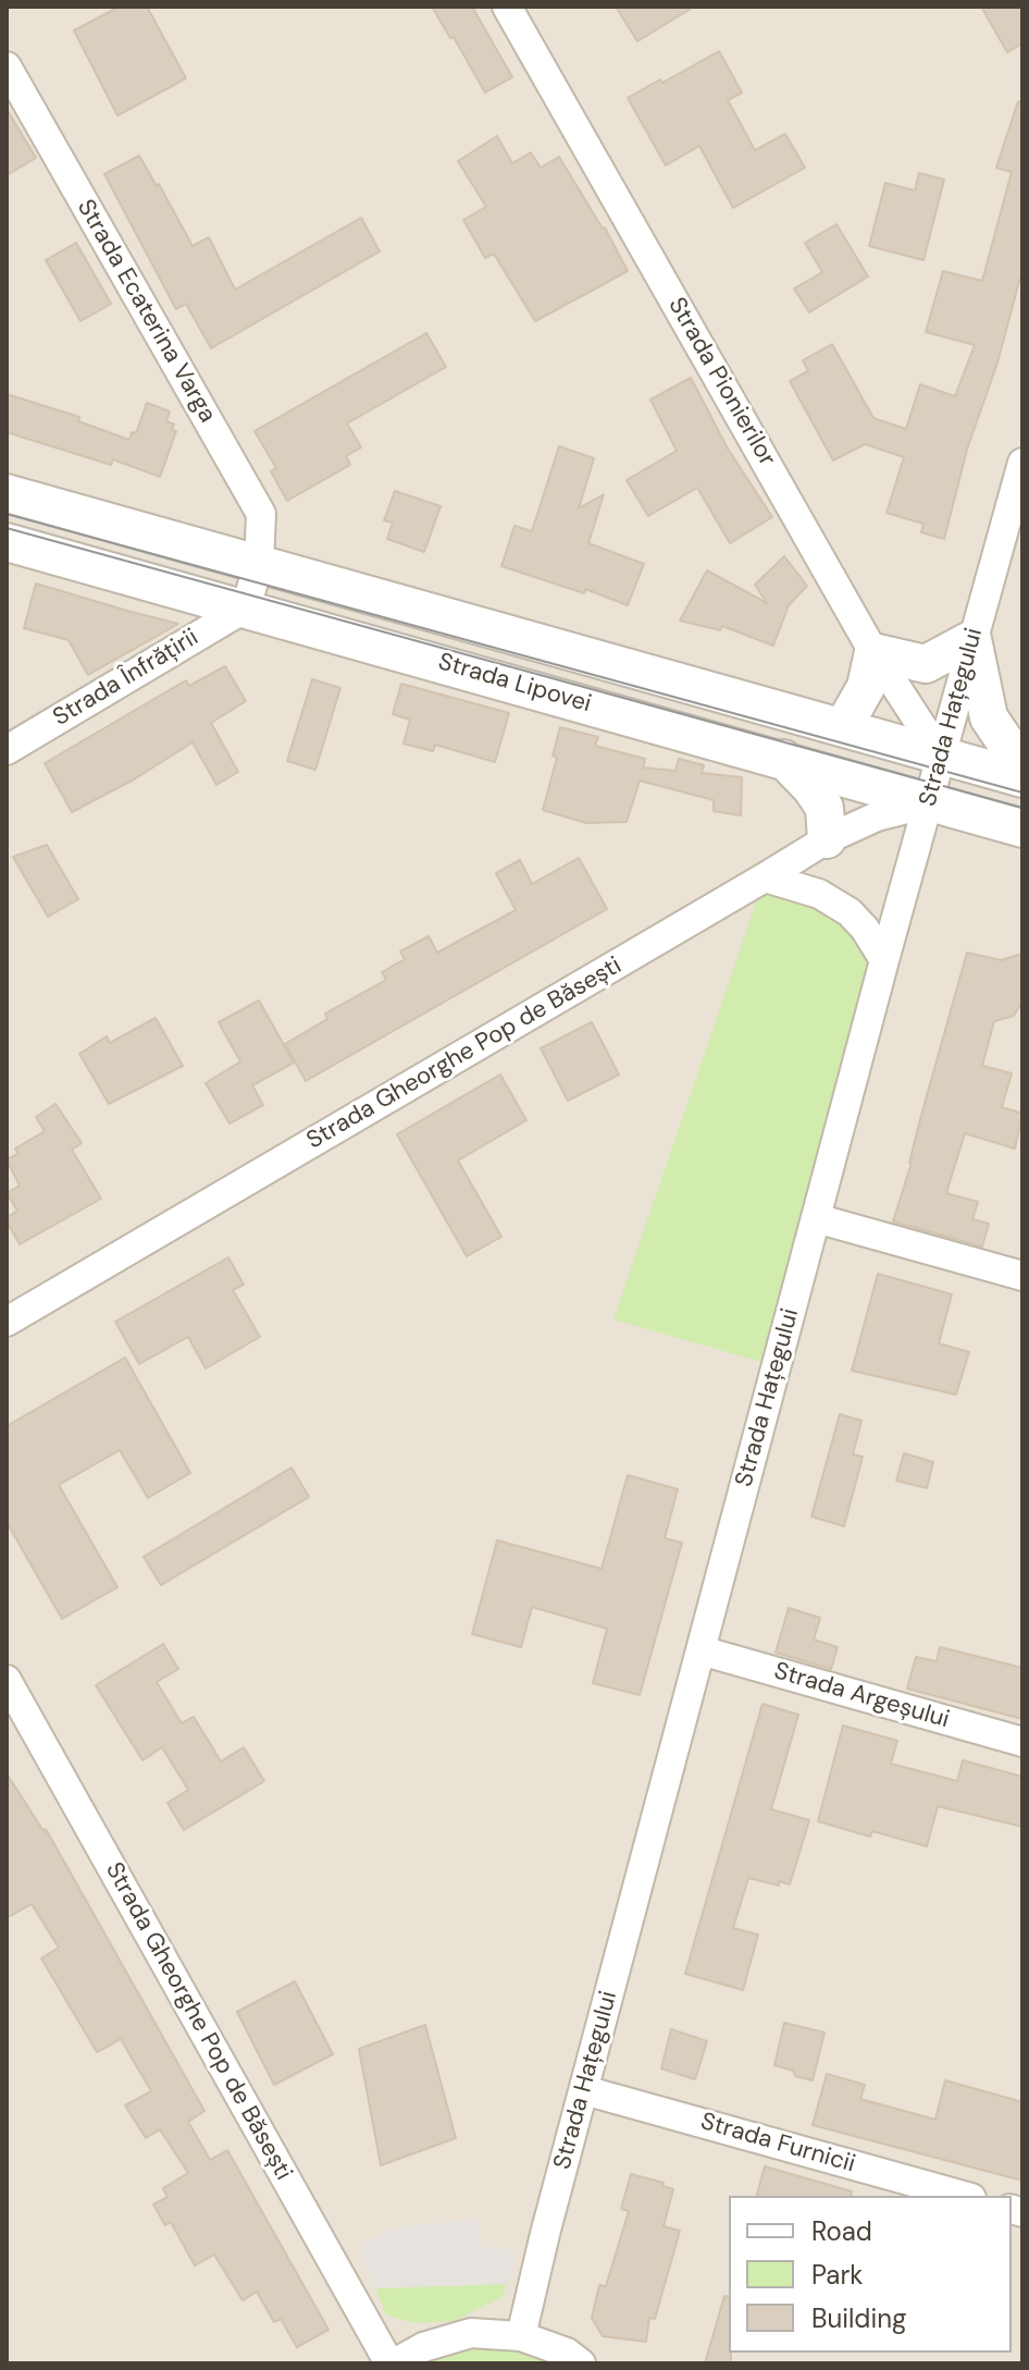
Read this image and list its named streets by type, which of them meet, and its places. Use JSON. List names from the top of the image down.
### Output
{
  "streets": {
    "street": [
      "Strada Ecaterina Varga",
      "Strada Pionierilor",
      "Strada Înfrățirii",
      "Strada Lipovei",
      "Strada Hațegului",
      "Strada Gheorghe Pop de Băsești",
      "Strada Argeșului",
      "Strada Furnicii"
    ]
  },
  "crossings": [
    ["Strada Ecaterina Varga", "Strada Înfrățirii"],
    ["Strada Ecaterina Varga", "Strada Lipovei"],
    ["Strada Pionierilor", "Strada Lipovei"],
    ["Strada Pionierilor", "Strada Hațegului"],
    ["Strada Înfrățirii", "Strada Lipovei"],
    ["Strada Lipovei", "Strada Hațegului"],
    ["Strada Lipovei", "Strada Gheorghe Pop de Băsești"],
    ["Strada Hațegului", "Strada Gheorghe Pop de Băsești"],
    ["Strada Hațegului", "Strada Argeșului"],
    ["Strada Hațegului", "Strada Furnicii"]
  ],
  "legend": ["Road", "Park", "Building"]
}
